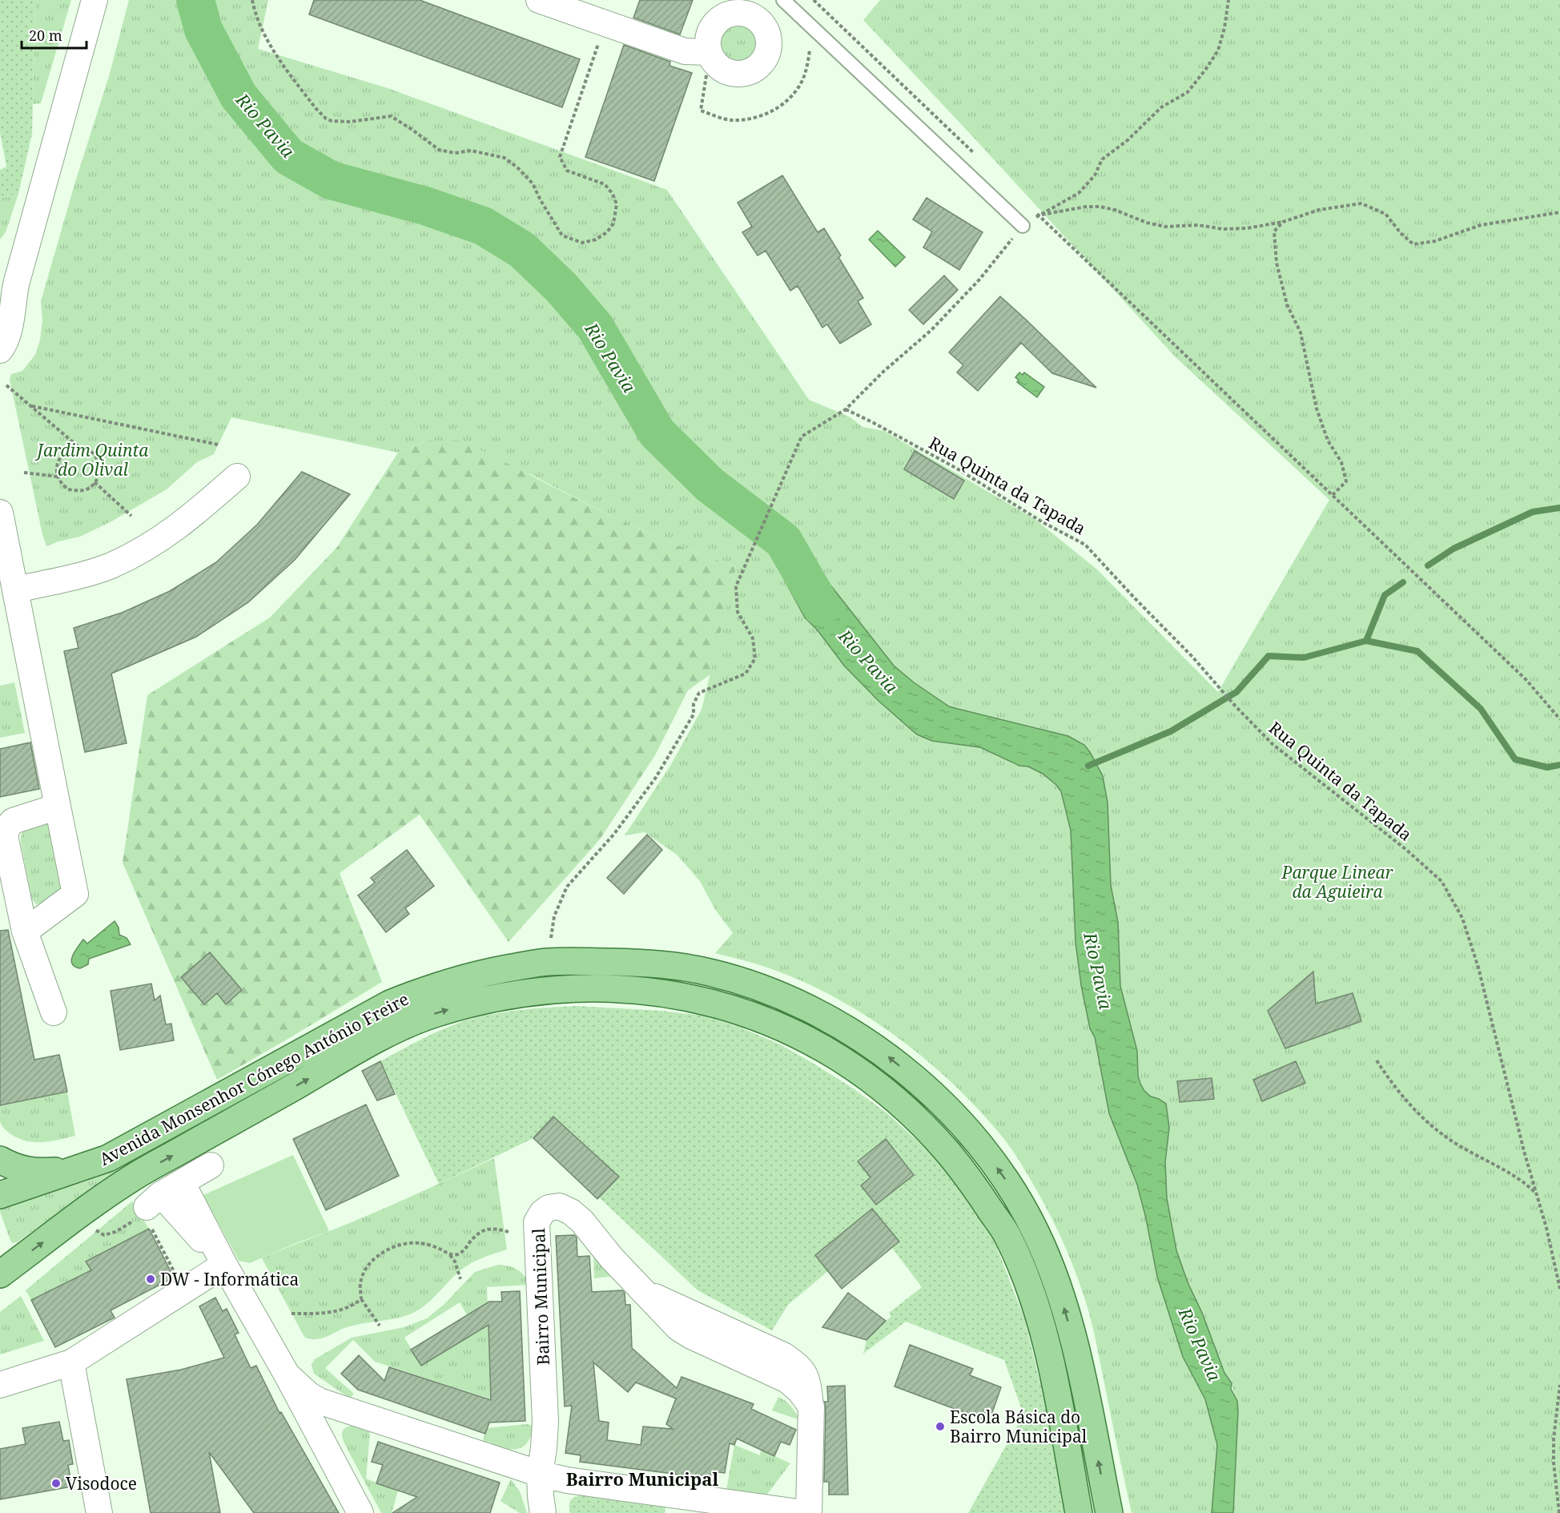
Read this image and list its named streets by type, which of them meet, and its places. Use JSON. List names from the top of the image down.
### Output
{
  "streets": {
    "main road": ["Avenida Monsenhor Cónego António Freire"],
    "street": ["Bairro Municipal"],
    "path": ["Rua Quinta da Tapada"]
  },
  "districts": ["Bairro Municipal"],
  "water": ["Rio Pavia"],
  "parks": ["Jardim Quinta do Olival", "Parque Linear da Aguieira"],
  "places": ["DW - Informática", "Escola Básica do Bairro Municipal", "Visodoce"],
  "scale_bar": "20 m"
}
